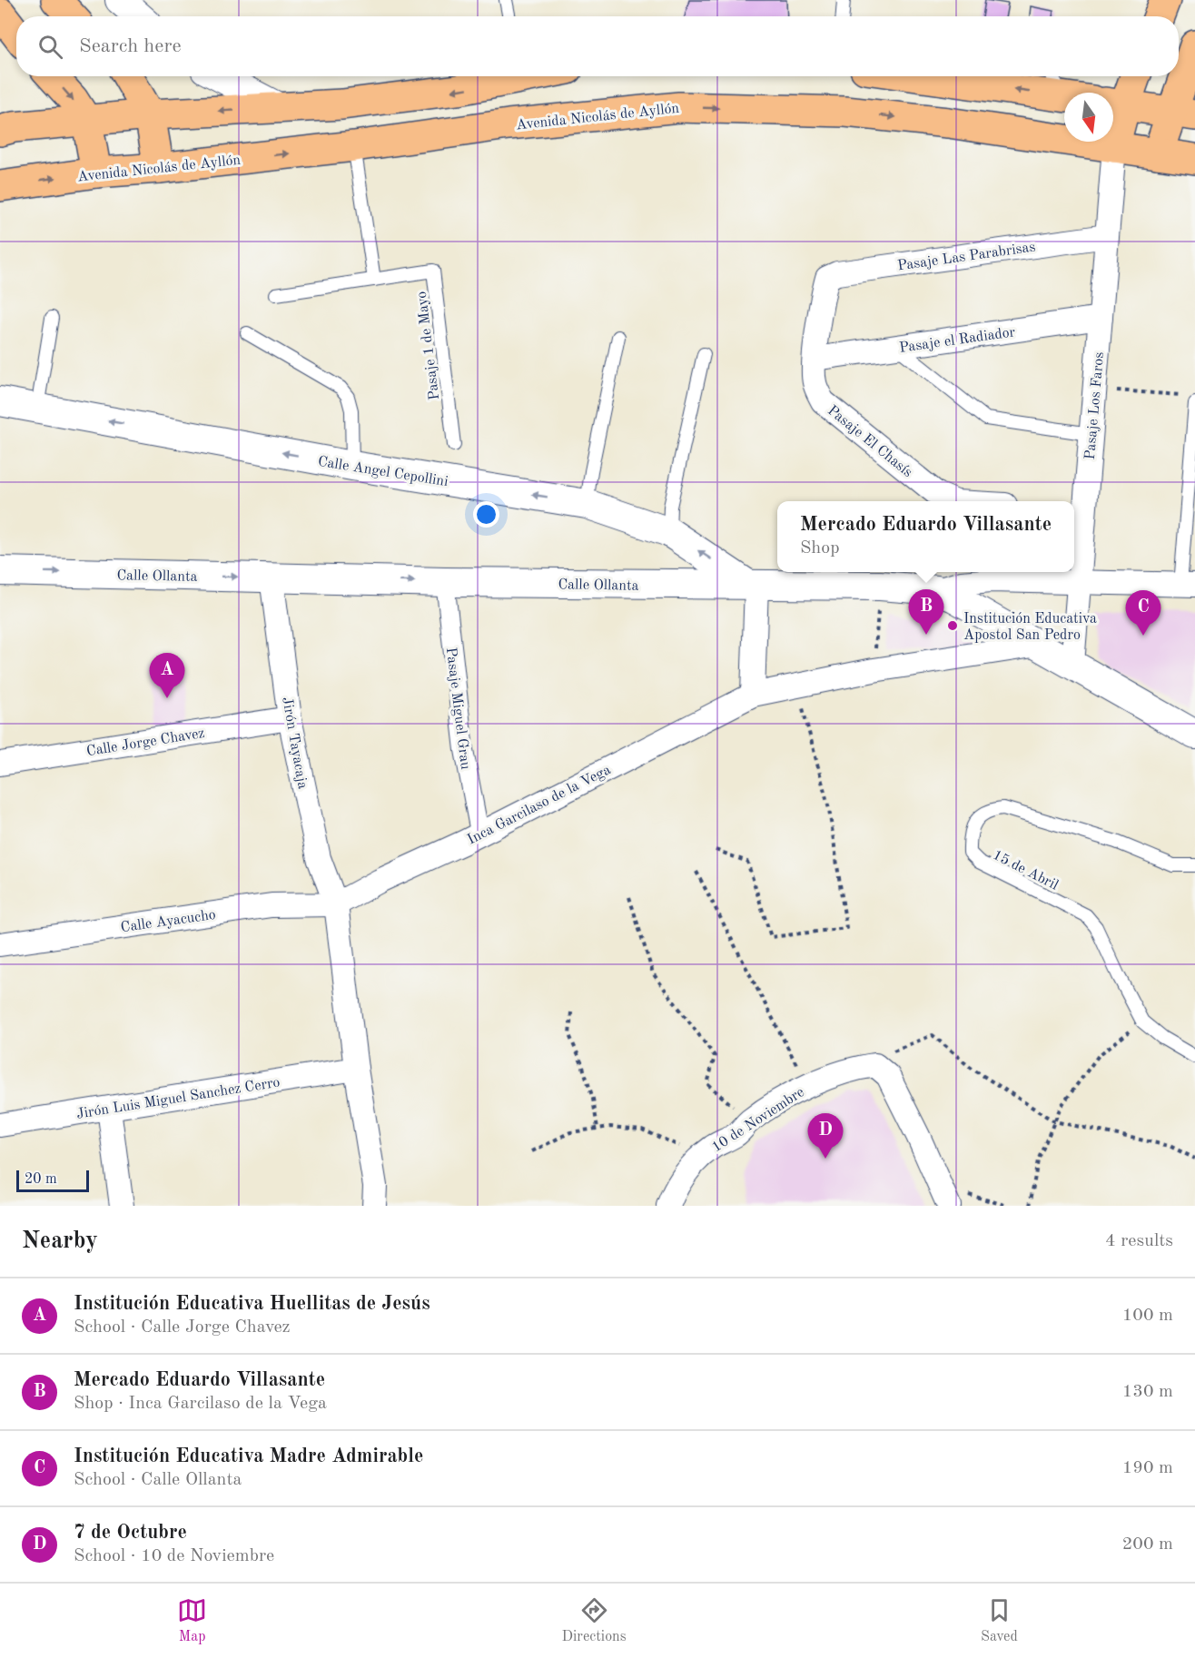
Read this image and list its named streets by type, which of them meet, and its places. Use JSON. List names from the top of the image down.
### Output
{
  "streets": {
    "main road": ["Avenida Nicolás de Ayllón"],
    "street": [
      "Pasaje Las Parabrisas",
      "Pasaje el Radiador",
      "Pasaje Los Faros",
      "Pasaje El Chasís",
      "Calle Angel Cepollini",
      "Calle Ollanta",
      "Pasaje Miguel Grau",
      "Calle Jorge Chavez",
      "Jirón Tayacaja",
      "Inca Garcilaso de la Vega",
      "Calle Ayacucho",
      "Jirón Luis Miguel Sanchez Cerro",
      "10 de Noviembre"
    ],
    "lane": ["Pasaje 1 de Mayo", "15 de Abril"]
  },
  "crossings": [
    ["Avenida Nicolás de Ayllón", "Pasaje Los Faros"],
    ["Pasaje Las Parabrisas", "Pasaje Los Faros"],
    ["Pasaje Las Parabrisas", "Pasaje El Chasís"],
    ["Pasaje el Radiador", "Pasaje Los Faros"],
    ["Pasaje el Radiador", "Pasaje El Chasís"],
    ["Pasaje Los Faros", "Calle Ollanta"],
    ["Calle Angel Cepollini", "Calle Ollanta"],
    ["Calle Ollanta", "Pasaje Miguel Grau"],
    ["Calle Ollanta", "Jirón Tayacaja"],
    ["Pasaje Miguel Grau", "Inca Garcilaso de la Vega"],
    ["Calle Jorge Chavez", "Jirón Tayacaja"],
    ["Jirón Tayacaja", "Inca Garcilaso de la Vega"],
    ["Jirón Tayacaja", "Calle Ayacucho"],
    ["Inca Garcilaso de la Vega", "Calle Ayacucho"]
  ],
  "one_way": ["Calle Angel Cepollini", "Calle Ollanta"],
  "places": ["Institución Educativa Apostol San Pedro"],
  "scale_bar": "20 m",
  "north": "bottom",
  "page": {
    "search": "Search here",
    "popup": ["Mercado Eduardo Villasante", "Shop"],
    "pins": [
      "B",
      "C",
      "A",
      "D"
    ],
    "scale": "20 m",
    "heading": ["Nearby", "4 results"],
    "list": [
      {
        "mark": "A",
        "name": "Institución Educativa Huellitas de Jesús",
        "note": "School · Calle Jorge Chavez",
        "value": "100 m"
      },
      {
        "mark": "B",
        "name": "Mercado Eduardo Villasante",
        "note": "Shop · Inca Garcilaso de la Vega",
        "value": "130 m"
      },
      {
        "mark": "C",
        "name": "Institución Educativa Madre Admirable",
        "note": "School · Calle Ollanta",
        "value": "190 m"
      },
      {
        "mark": "D",
        "name": "7 de Octubre",
        "note": "School · 10 de Noviembre",
        "value": "200 m"
      }
    ],
    "nav": ["Map", "Directions", "Saved"]
  }
}
